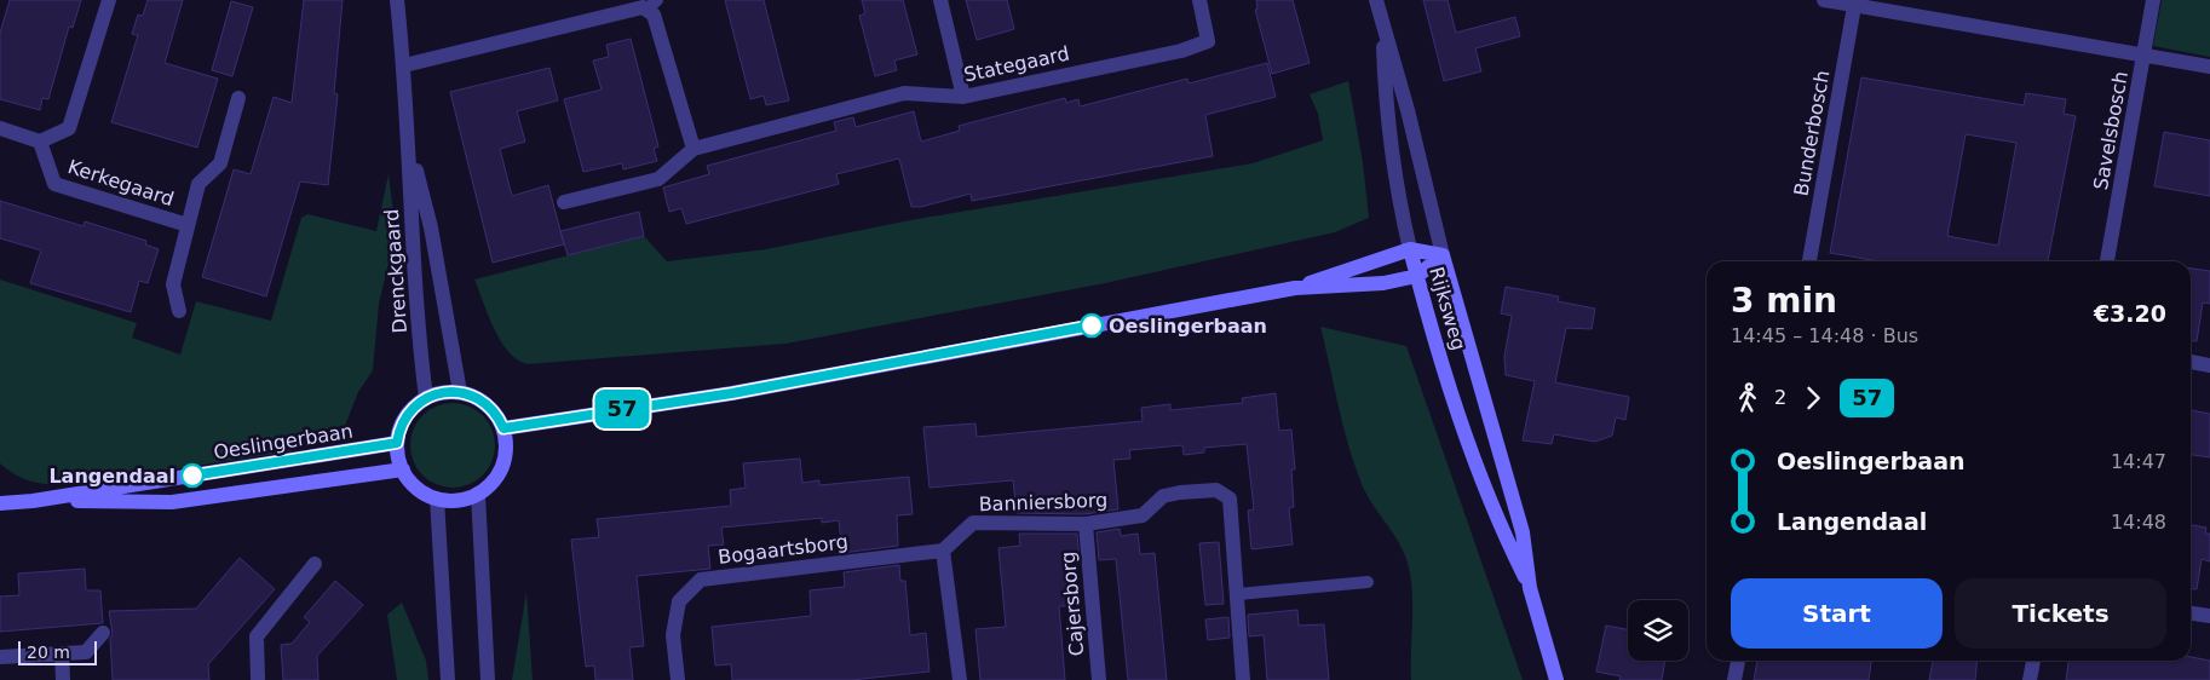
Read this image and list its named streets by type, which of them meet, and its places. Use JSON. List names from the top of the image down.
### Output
{
  "streets": {
    "main road": ["Rijksweg", "Oeslingerbaan"],
    "street": [
      "Stategaard",
      "Savelsbosch",
      "Bunderbosch",
      "Kerkegaard",
      "Drenckgaard",
      "Banniersborg",
      "Bogaartsborg",
      "Cajersborg"
    ]
  },
  "crossings": [
    ["Drenckgaard", "Oeslingerbaan"],
    ["Banniersborg", "Bogaartsborg"],
    ["Banniersborg", "Cajersborg"]
  ],
  "places": ["Oeslingerbaan", "Langendaal"],
  "lines": ["bus line 57"],
  "scale_bar": "20 m",
  "page": {
    "on_map": "57",
    "heading": ["3 min", "14:45 – 14:48 · Bus", "€3.20"],
    "legs": ["2", "57"],
    "list": [
      {
        "name": "Oeslingerbaan",
        "value": "14:47"
      },
      {
        "name": "Langendaal",
        "value": "14:48"
      }
    ],
    "buttons": ["Start", "Tickets"],
    "scale": "20 m"
  }
}
